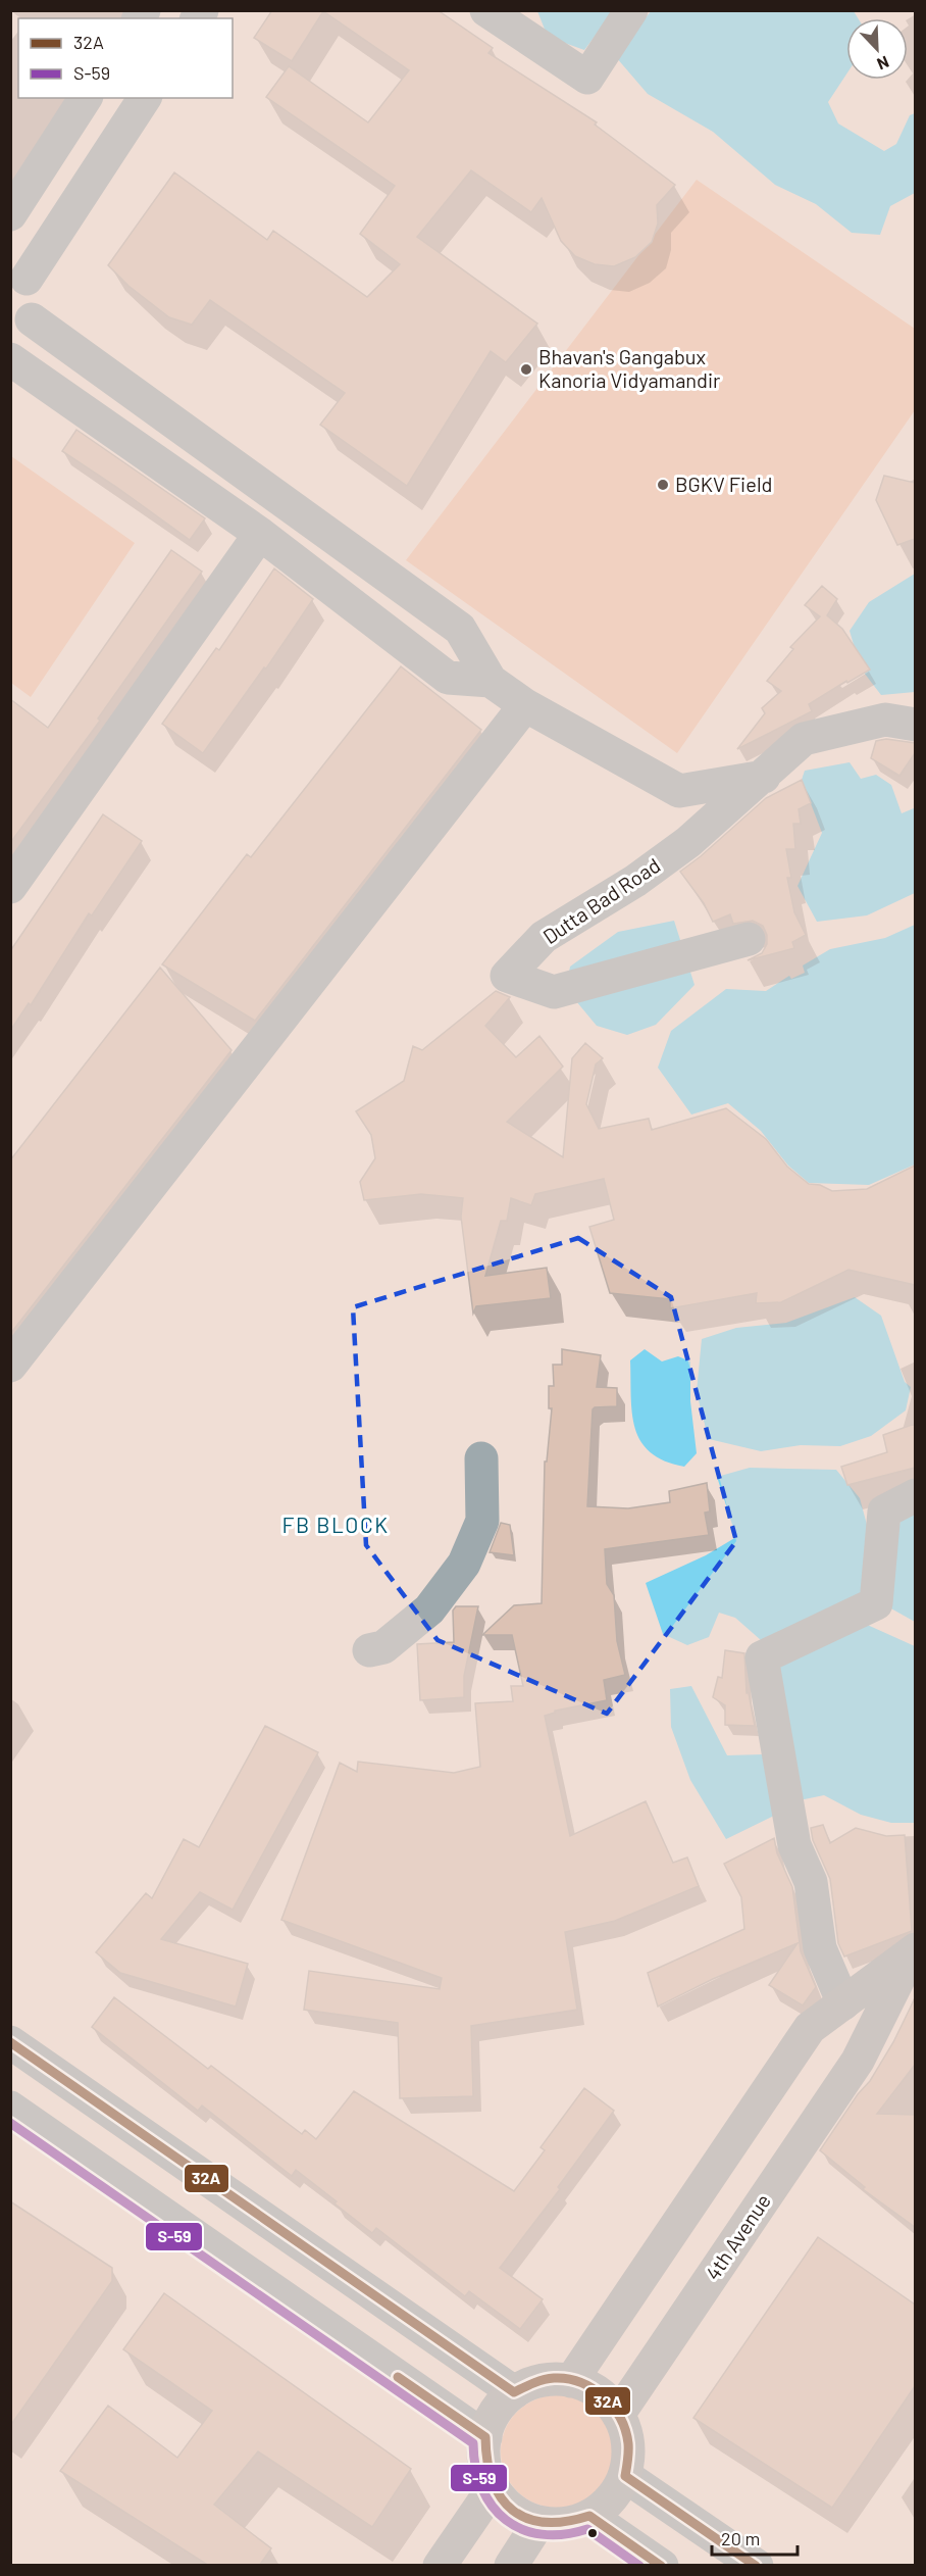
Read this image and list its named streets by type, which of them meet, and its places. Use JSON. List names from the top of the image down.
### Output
{
  "streets": {
    "main road": ["4th Avenue"],
    "street": ["Dutta Bad Road"]
  },
  "districts": ["FB BLOCK"],
  "places": ["Bhavan's Gangabux Kanoria Vidyamandir", "BGKV Field"],
  "lines": ["transit line 32A", "transit line S-59"],
  "legend": ["32A", "S-59"],
  "scale_bar": "20 m",
  "north": "bottom right"
}
